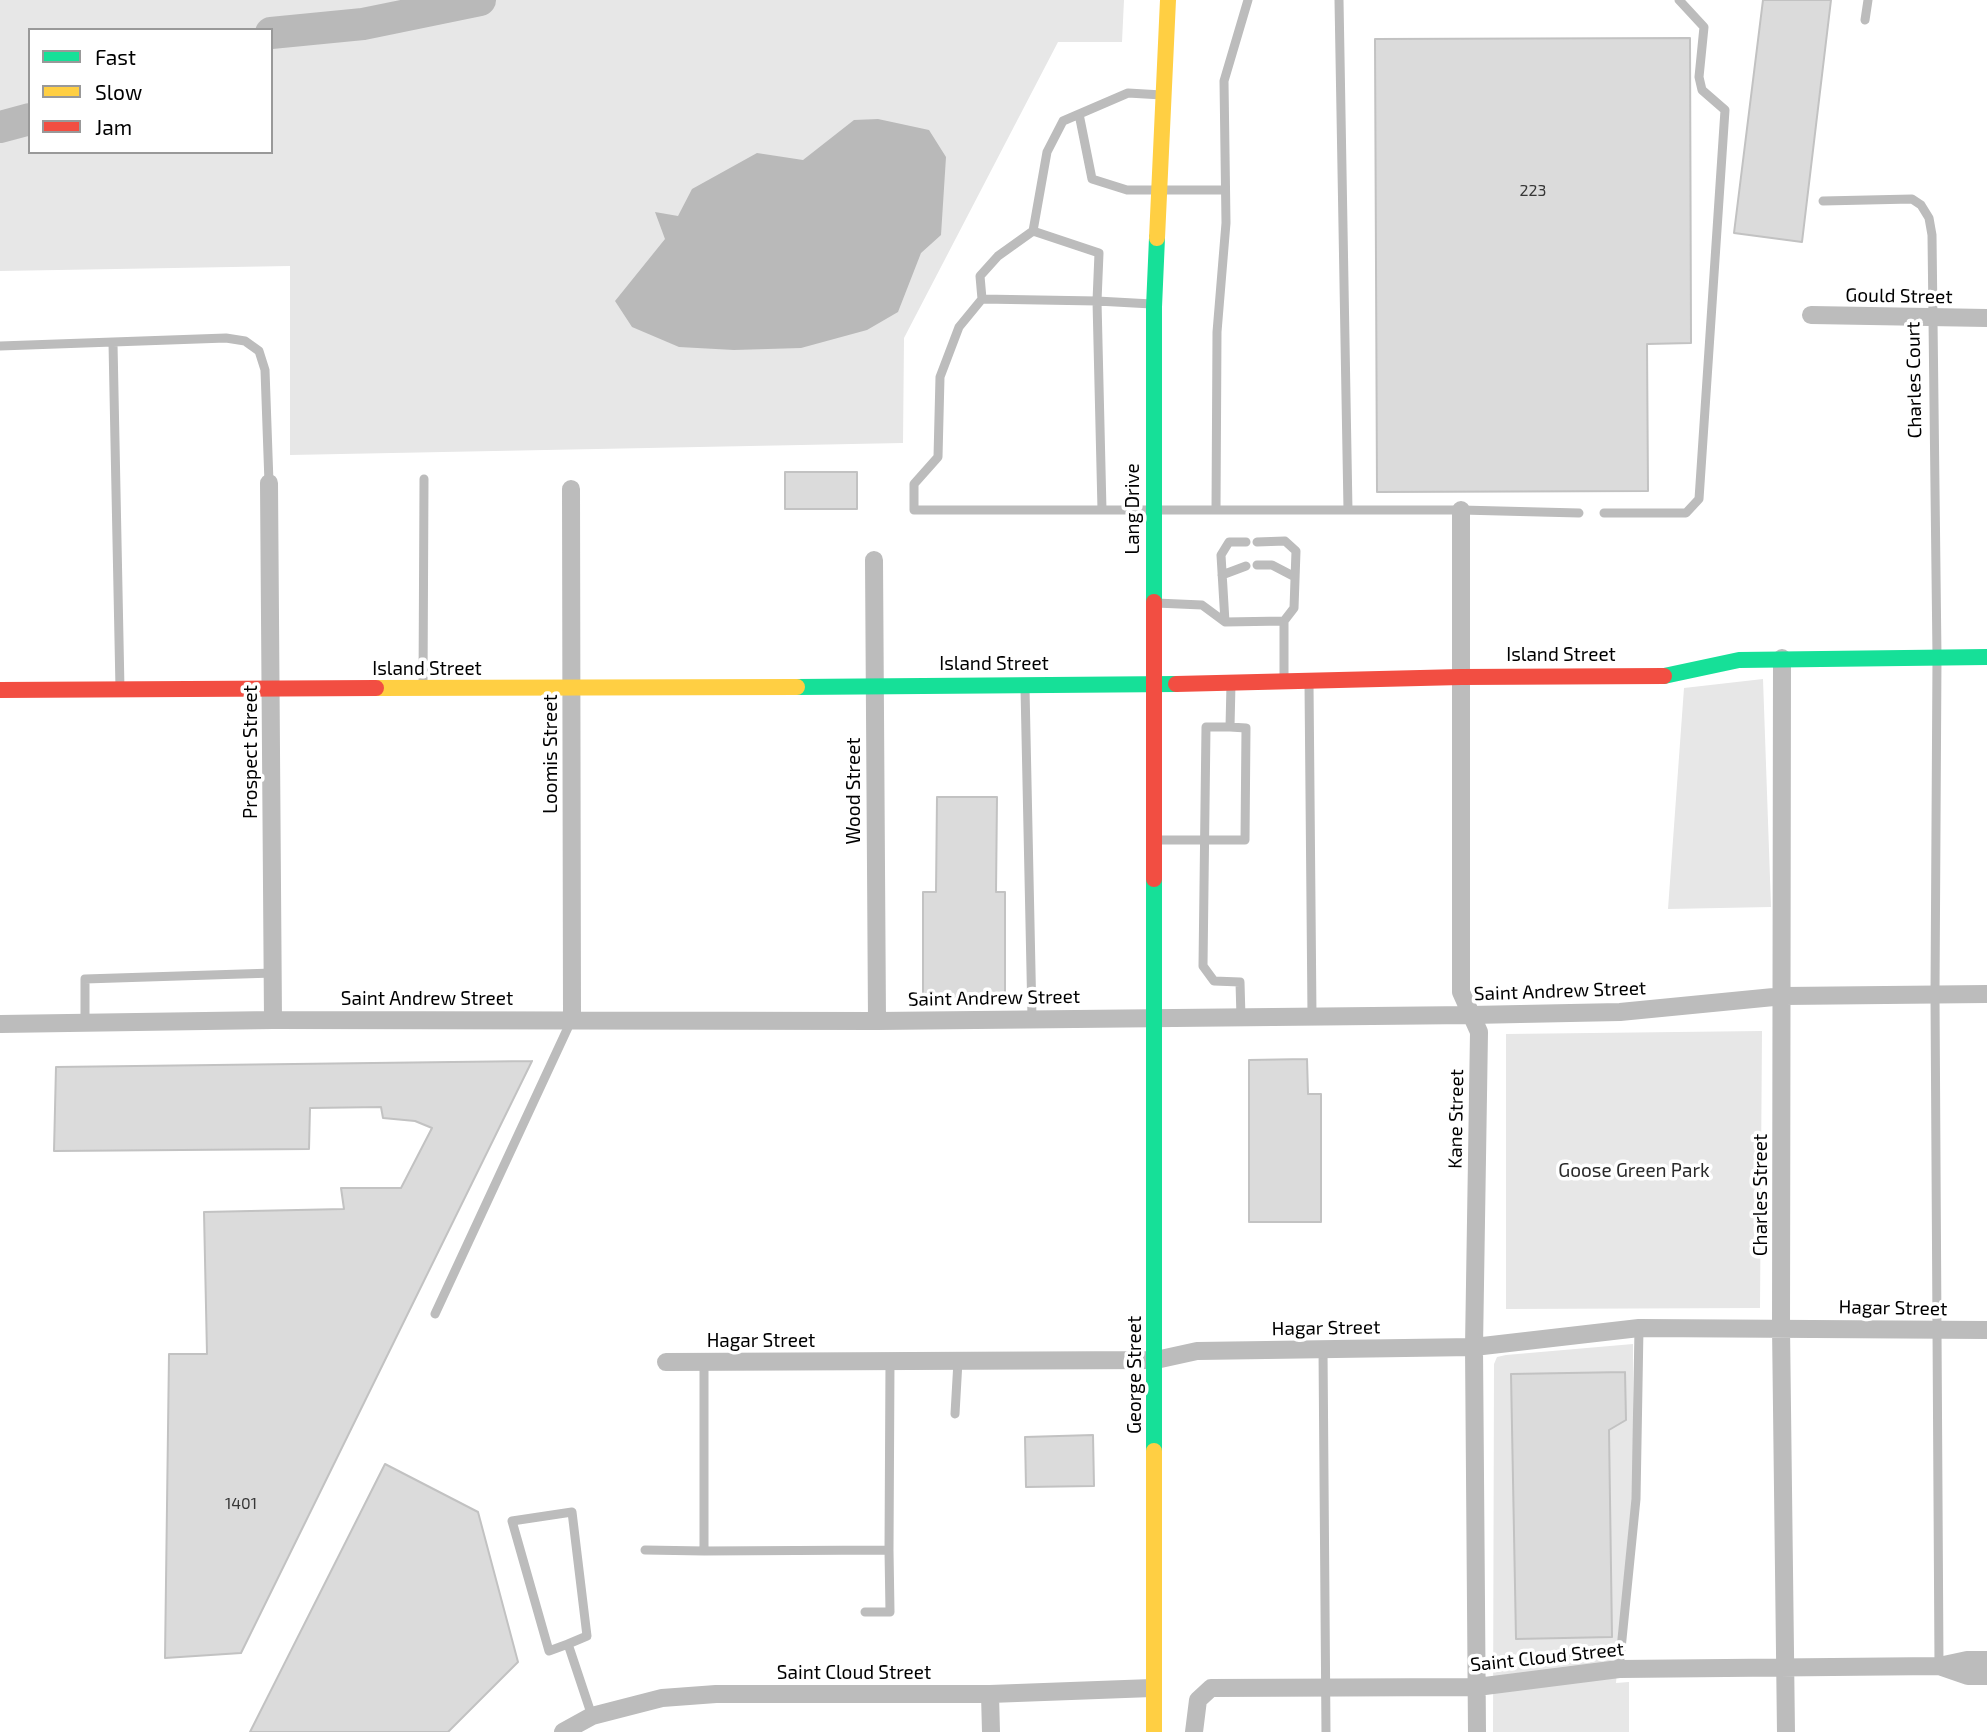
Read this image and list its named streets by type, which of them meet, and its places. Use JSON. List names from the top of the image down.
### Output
{
  "streets": {
    "street": [
      "Gould Street",
      "Lang Drive",
      "Island Street",
      "Prospect Street",
      "Loomis Street",
      "Wood Street",
      "Saint Andrew Street",
      "Kane Street",
      "Charles Street",
      "Hagar Street",
      "George Street",
      "Saint Cloud Street"
    ],
    "lane": ["Charles Court"]
  },
  "crossings": [
    ["Gould Street", "Charles Court"],
    ["Charles Court", "Island Street"],
    ["Charles Court", "Saint Andrew Street"],
    ["Charles Court", "Hagar Street"],
    ["Charles Court", "Saint Cloud Street"],
    ["Lang Drive", "Island Street"],
    ["Lang Drive", "Saint Andrew Street"],
    ["Lang Drive", "George Street"],
    ["Island Street", "Prospect Street"],
    ["Island Street", "Loomis Street"],
    ["Island Street", "Wood Street"],
    ["Island Street", "Kane Street"],
    ["Island Street", "Charles Street"],
    ["Prospect Street", "Saint Andrew Street"],
    ["Loomis Street", "Saint Andrew Street"],
    ["Wood Street", "Saint Andrew Street"],
    ["Saint Andrew Street", "Kane Street"],
    ["Saint Andrew Street", "Charles Street"],
    ["Saint Andrew Street", "George Street"],
    ["Kane Street", "Hagar Street"],
    ["Kane Street", "Saint Cloud Street"],
    ["Charles Street", "Hagar Street"],
    ["Charles Street", "Saint Cloud Street"],
    ["Hagar Street", "George Street"],
    ["George Street", "Saint Cloud Street"]
  ],
  "parks": ["Goose Green Park"],
  "house_numbers": ["223", "1401"],
  "legend": ["Fast", "Slow", "Jam"]
}
